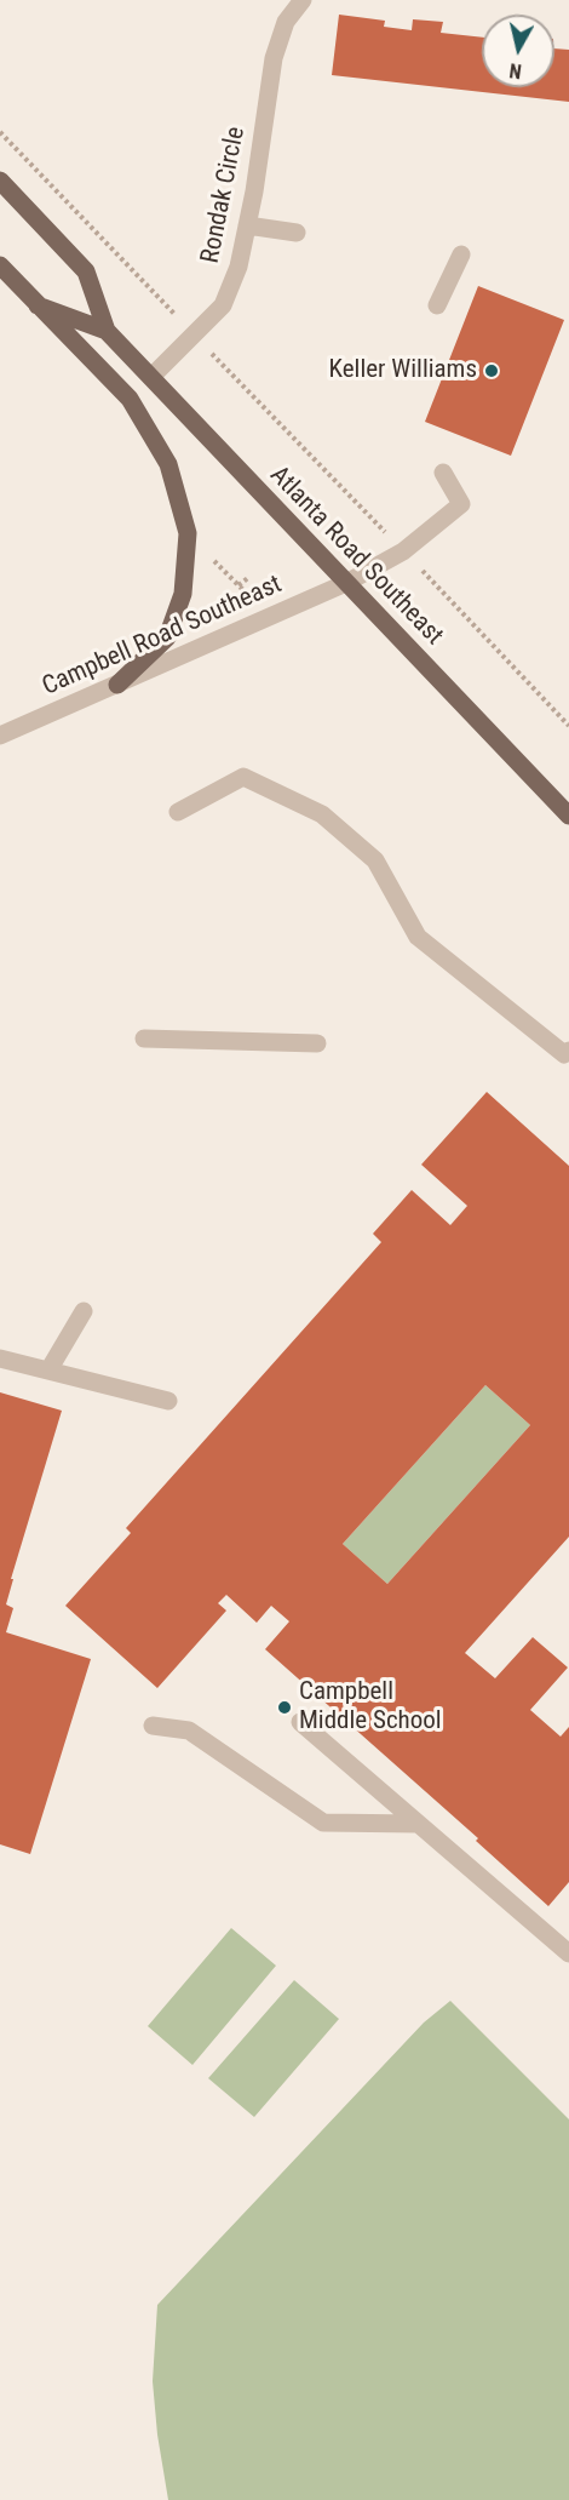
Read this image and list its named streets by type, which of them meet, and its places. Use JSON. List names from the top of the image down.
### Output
{
  "streets": {
    "main road": ["Atlanta Road Southeast"],
    "street": ["Rondak Circle", "Campbell Road Southeast"]
  },
  "crossings": [
    ["Rondak Circle", "Atlanta Road Southeast"],
    ["Atlanta Road Southeast", "Campbell Road Southeast"]
  ],
  "places": ["Keller Williams", "Campbell Middle School"],
  "north": "bottom"
}
